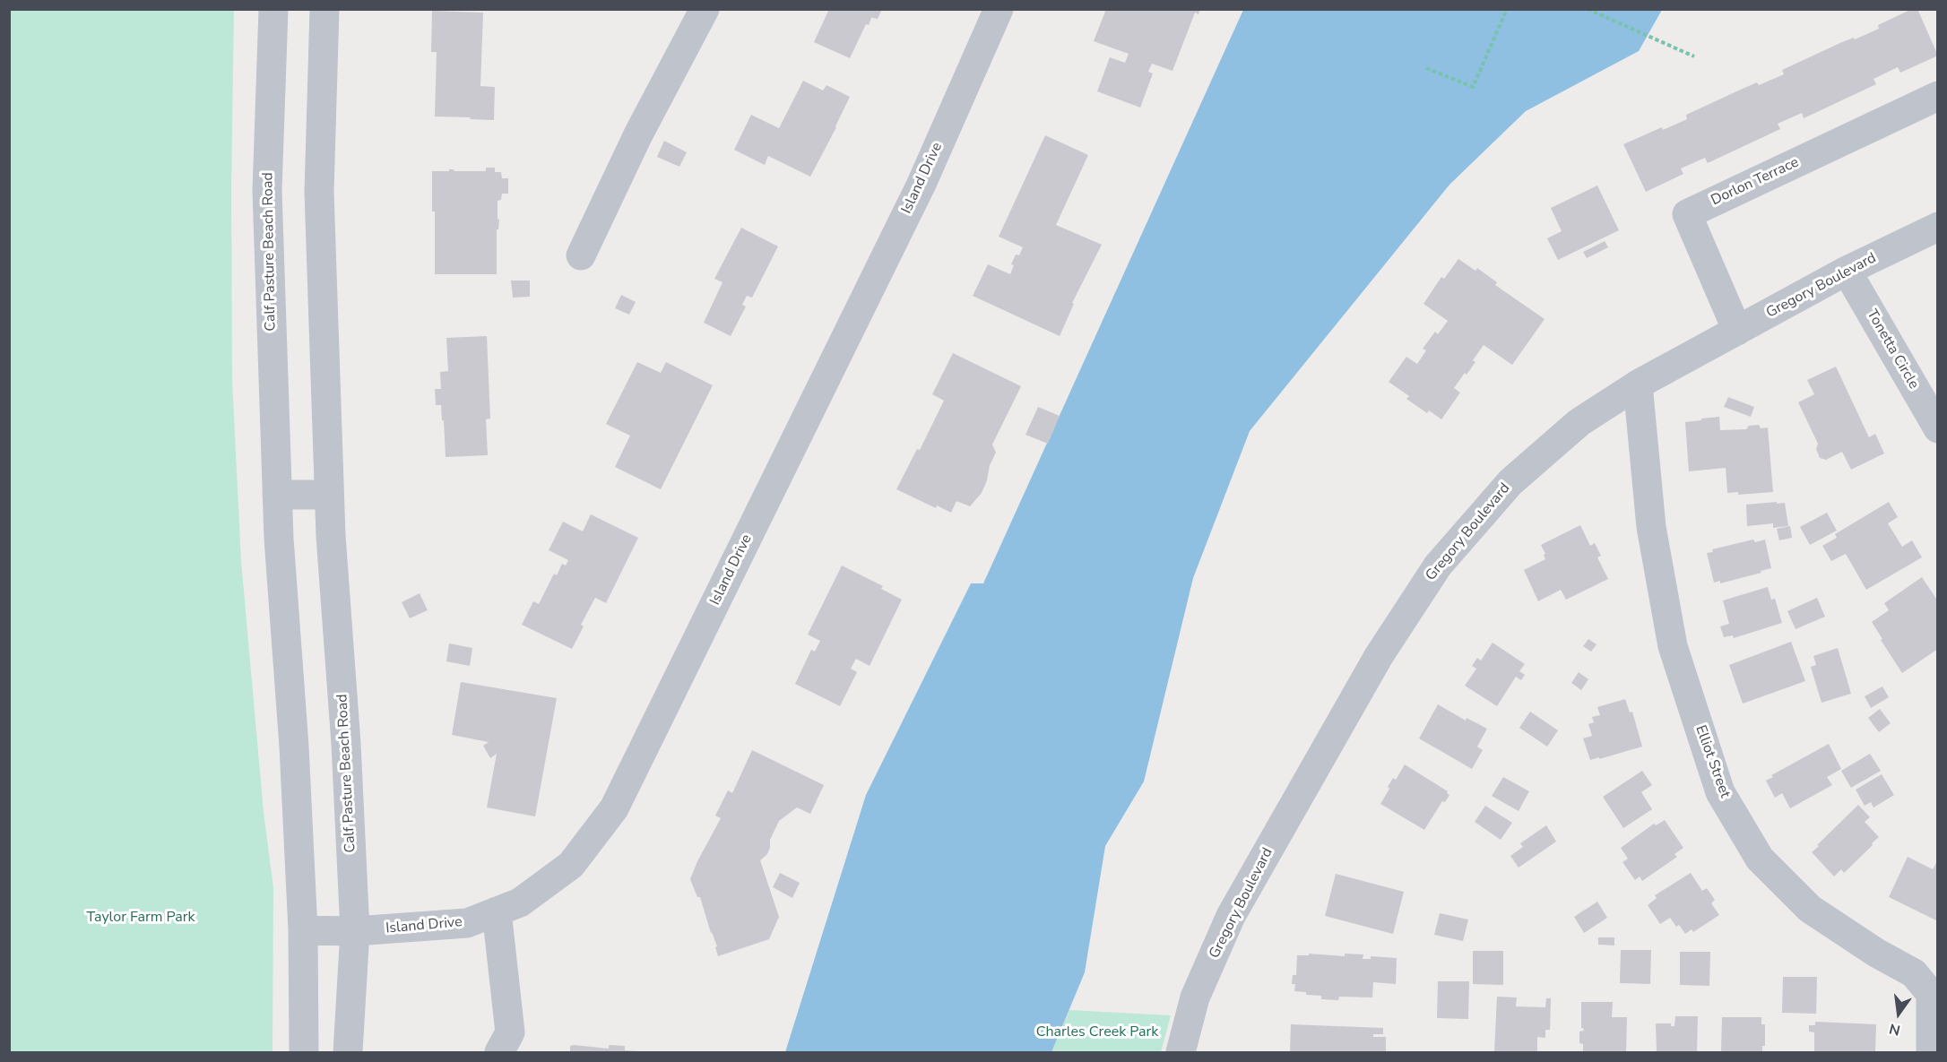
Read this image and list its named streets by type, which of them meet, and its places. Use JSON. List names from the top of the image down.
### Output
{
  "streets": {
    "street": [
      "Island Drive",
      "Dorlon Terrace",
      "Calf Pasture Beach Road",
      "Gregory Boulevard",
      "Tonetta Circle",
      "Elliot Street"
    ]
  },
  "crossings": [
    ["Island Drive", "Calf Pasture Beach Road"],
    ["Dorlon Terrace", "Gregory Boulevard"],
    ["Gregory Boulevard", "Tonetta Circle"],
    ["Gregory Boulevard", "Elliot Street"]
  ],
  "parks": ["Taylor Farm Park", "Charles Creek Park"],
  "north": "bottom"
}
